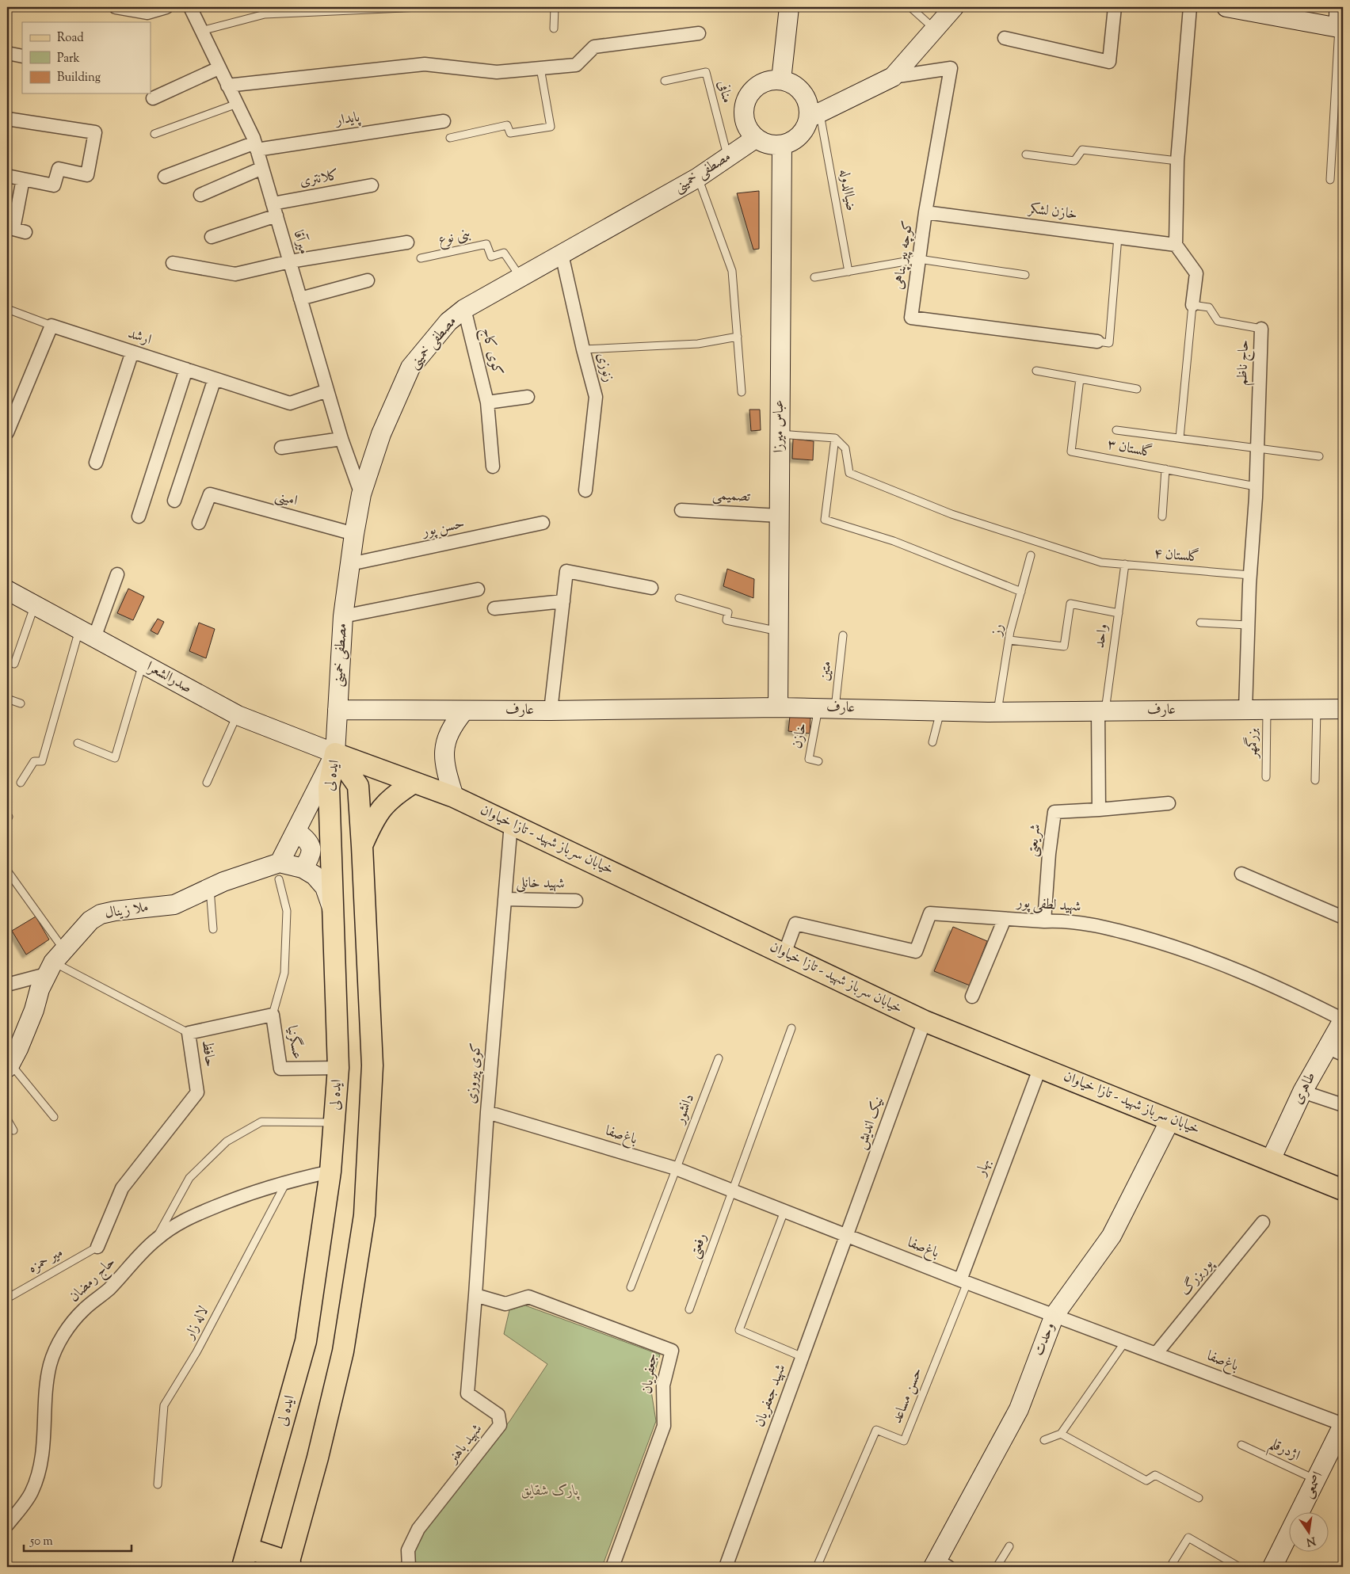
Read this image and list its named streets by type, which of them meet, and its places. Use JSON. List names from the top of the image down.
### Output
{
  "streets": {
    "main road": [
      "مصطفی خمینی",
      "عباس میرزا",
      "صدرالشعرا",
      "عارف",
      "ایده لى",
      "خیابان سرباز شهید - تازا خیاوان",
      "ملا زینال",
      "طاهری",
      "وحدت",
      "اصمعی"
    ],
    "street": [
      "پایدار",
      "کلانتری",
      "خازن لشکر",
      "میرآقا",
      "کوچه پیر پناهی",
      "ارشد",
      "کوی کاج",
      "حاج ناظم",
      "زنوزی",
      "تصمیمی",
      "امینی",
      "حسن پور",
      "شریعتی",
      "شهید خانلی",
      "شهید لطفی پور",
      "عسگرنیا",
      "حافظ",
      "کوی پیروزی",
      "نیک اندیش",
      "باغ‌صفا",
      "بهار",
      "پوربزرگ",
      "حاج رمضان",
      "جعفریان",
      "شهید جعفریان",
      "شهید باهنر"
    ],
    "lane": [
      "منافی",
      "ضیاالدوله",
      "بنی نوع",
      "گلستان ۳",
      "گلستان ۴",
      "رز",
      "واحد",
      "متین",
      "خازن",
      "بزرگمهر",
      "دانشور",
      "رفعتی",
      "میر حمزه",
      "لاله زار",
      "حسن مساعد",
      "اژدرقلم"
    ]
  },
  "crossings": [
    ["منافی", "مصطفی خمینی"],
    ["پایدار", "میرآقا"],
    ["مصطفی خمینی", "ضیاالدوله"],
    ["مصطفی خمینی", "بنی نوع"],
    ["مصطفی خمینی", "میرآقا"],
    ["مصطفی خمینی", "کوی کاج"],
    ["مصطفی خمینی", "زنوزی"],
    ["مصطفی خمینی", "عباس میرزا"],
    ["مصطفی خمینی", "امینی"],
    ["مصطفی خمینی", "حسن پور"],
    ["مصطفی خمینی", "صدرالشعرا"],
    ["مصطفی خمینی", "عارف"],
    ["مصطفی خمینی", "ایده لى"],
    ["مصطفی خمینی", "خیابان سرباز شهید - تازا خیاوان"],
    ["کلانتری", "میرآقا"],
    ["ضیاالدوله", "عباس میرزا"],
    ["خازن لشکر", "کوچه پیر پناهی"],
    ["میرآقا", "ارشد"],
    ["حاج ناظم", "گلستان ۳"],
    ["حاج ناظم", "گلستان ۴"],
    ["حاج ناظم", "عارف"],
    ["عباس میرزا", "تصمیمی"],
    ["عباس میرزا", "عارف"],
    ["گلستان ۴", "واحد"],
    ["رز", "عارف"],
    ["واحد", "عارف"],
    ["متین", "عارف"],
    ["متین", "خازن"],
    ["صدرالشعرا", "ایده لى"],
    ["صدرالشعرا", "خیابان سرباز شهید - تازا خیاوان"],
    ["عارف", "خازن"],
    ["عارف", "بزرگمهر"],
    ["ایده لى", "خیابان سرباز شهید - تازا خیاوان"],
    ["ایده لى", "عسگرنیا"],
    ["ایده لى", "حاج رمضان"],
    ["خیابان سرباز شهید - تازا خیاوان", "شهید لطفی پور"],
    ["خیابان سرباز شهید - تازا خیاوان", "کوی پیروزی"],
    ["خیابان سرباز شهید - تازا خیاوان", "طاهری"],
    ["خیابان سرباز شهید - تازا خیاوان", "نیک اندیش"],
    ["خیابان سرباز شهید - تازا خیاوان", "بهار"],
    ["خیابان سرباز شهید - تازا خیاوان", "وحدت"],
    ["شریعتی", "شهید لطفی پور"],
    ["شهید خانلی", "کوی پیروزی"],
    ["شهید لطفی پور", "طاهری"],
    ["عسگرنیا", "حافظ"],
    ["حافظ", "میر حمزه"],
    ["کوی پیروزی", "باغ‌صفا"],
    ["کوی پیروزی", "جعفریان"],
    ["کوی پیروزی", "شهید باهنر"],
    ["دانشور", "باغ‌صفا"],
    ["نیک اندیش", "باغ‌صفا"],
    ["نیک اندیش", "شهید جعفریان"],
    ["باغ‌صفا", "بهار"],
    ["باغ‌صفا", "رفعتی"],
    ["باغ‌صفا", "پوربزرگ"],
    ["باغ‌صفا", "وحدت"],
    ["باغ‌صفا", "شهید جعفریان"],
    ["باغ‌صفا", "حسن مساعد"],
    ["باغ‌صفا", "اصمعی"],
    ["بهار", "حسن مساعد"],
    ["حاج رمضان", "لاله زار"],
    ["جعفریان", "شهید باهنر"],
    ["اژدرقلم", "اصمعی"]
  ],
  "parks": ["پارک شقایق"],
  "legend": ["Road", "Park", "Building"],
  "scale_bar": "50 m",
  "north": "bottom"
}
